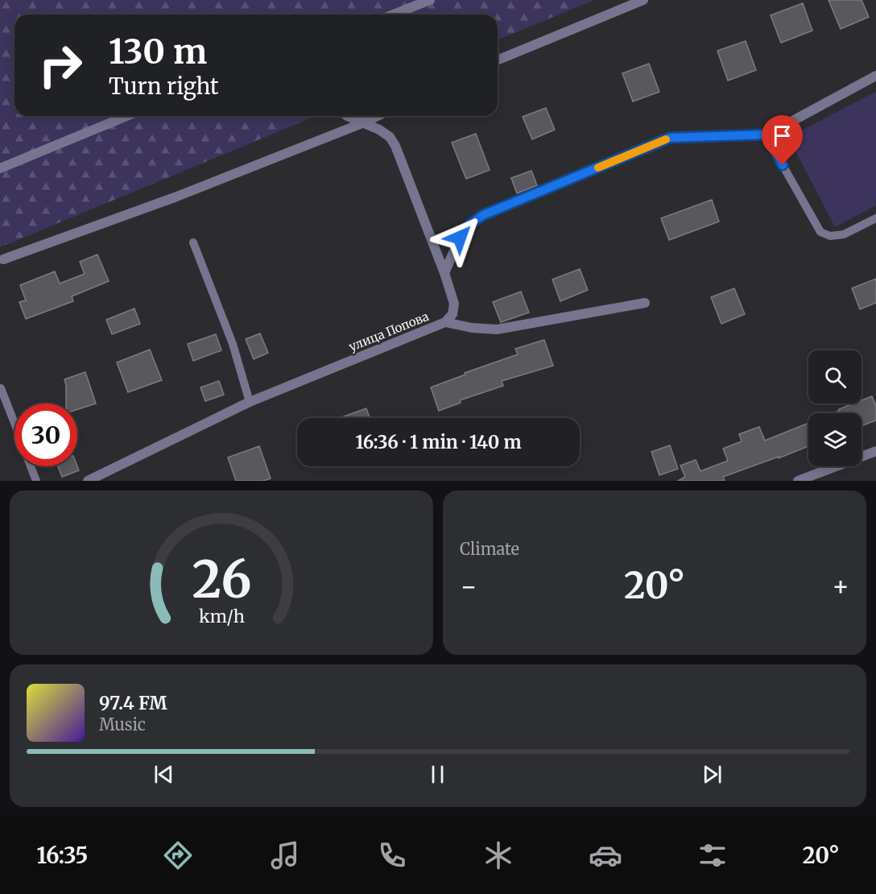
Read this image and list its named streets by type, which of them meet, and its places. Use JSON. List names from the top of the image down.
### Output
{
  "streets": {
    "street": ["улица Попова"]
  },
  "page": {
    "turn": ["130 m", "Turn right"],
    "limit": "30",
    "trip": "16:36 · 1 min · 140 m",
    "tile": "Climate",
    "heat": ["−", "20°", "+"],
    "song": ["97.4 FM", "Music"],
    "tabs": ["16:35", "20°"],
    "gauge": ["26", "km/h"]
  }
}
